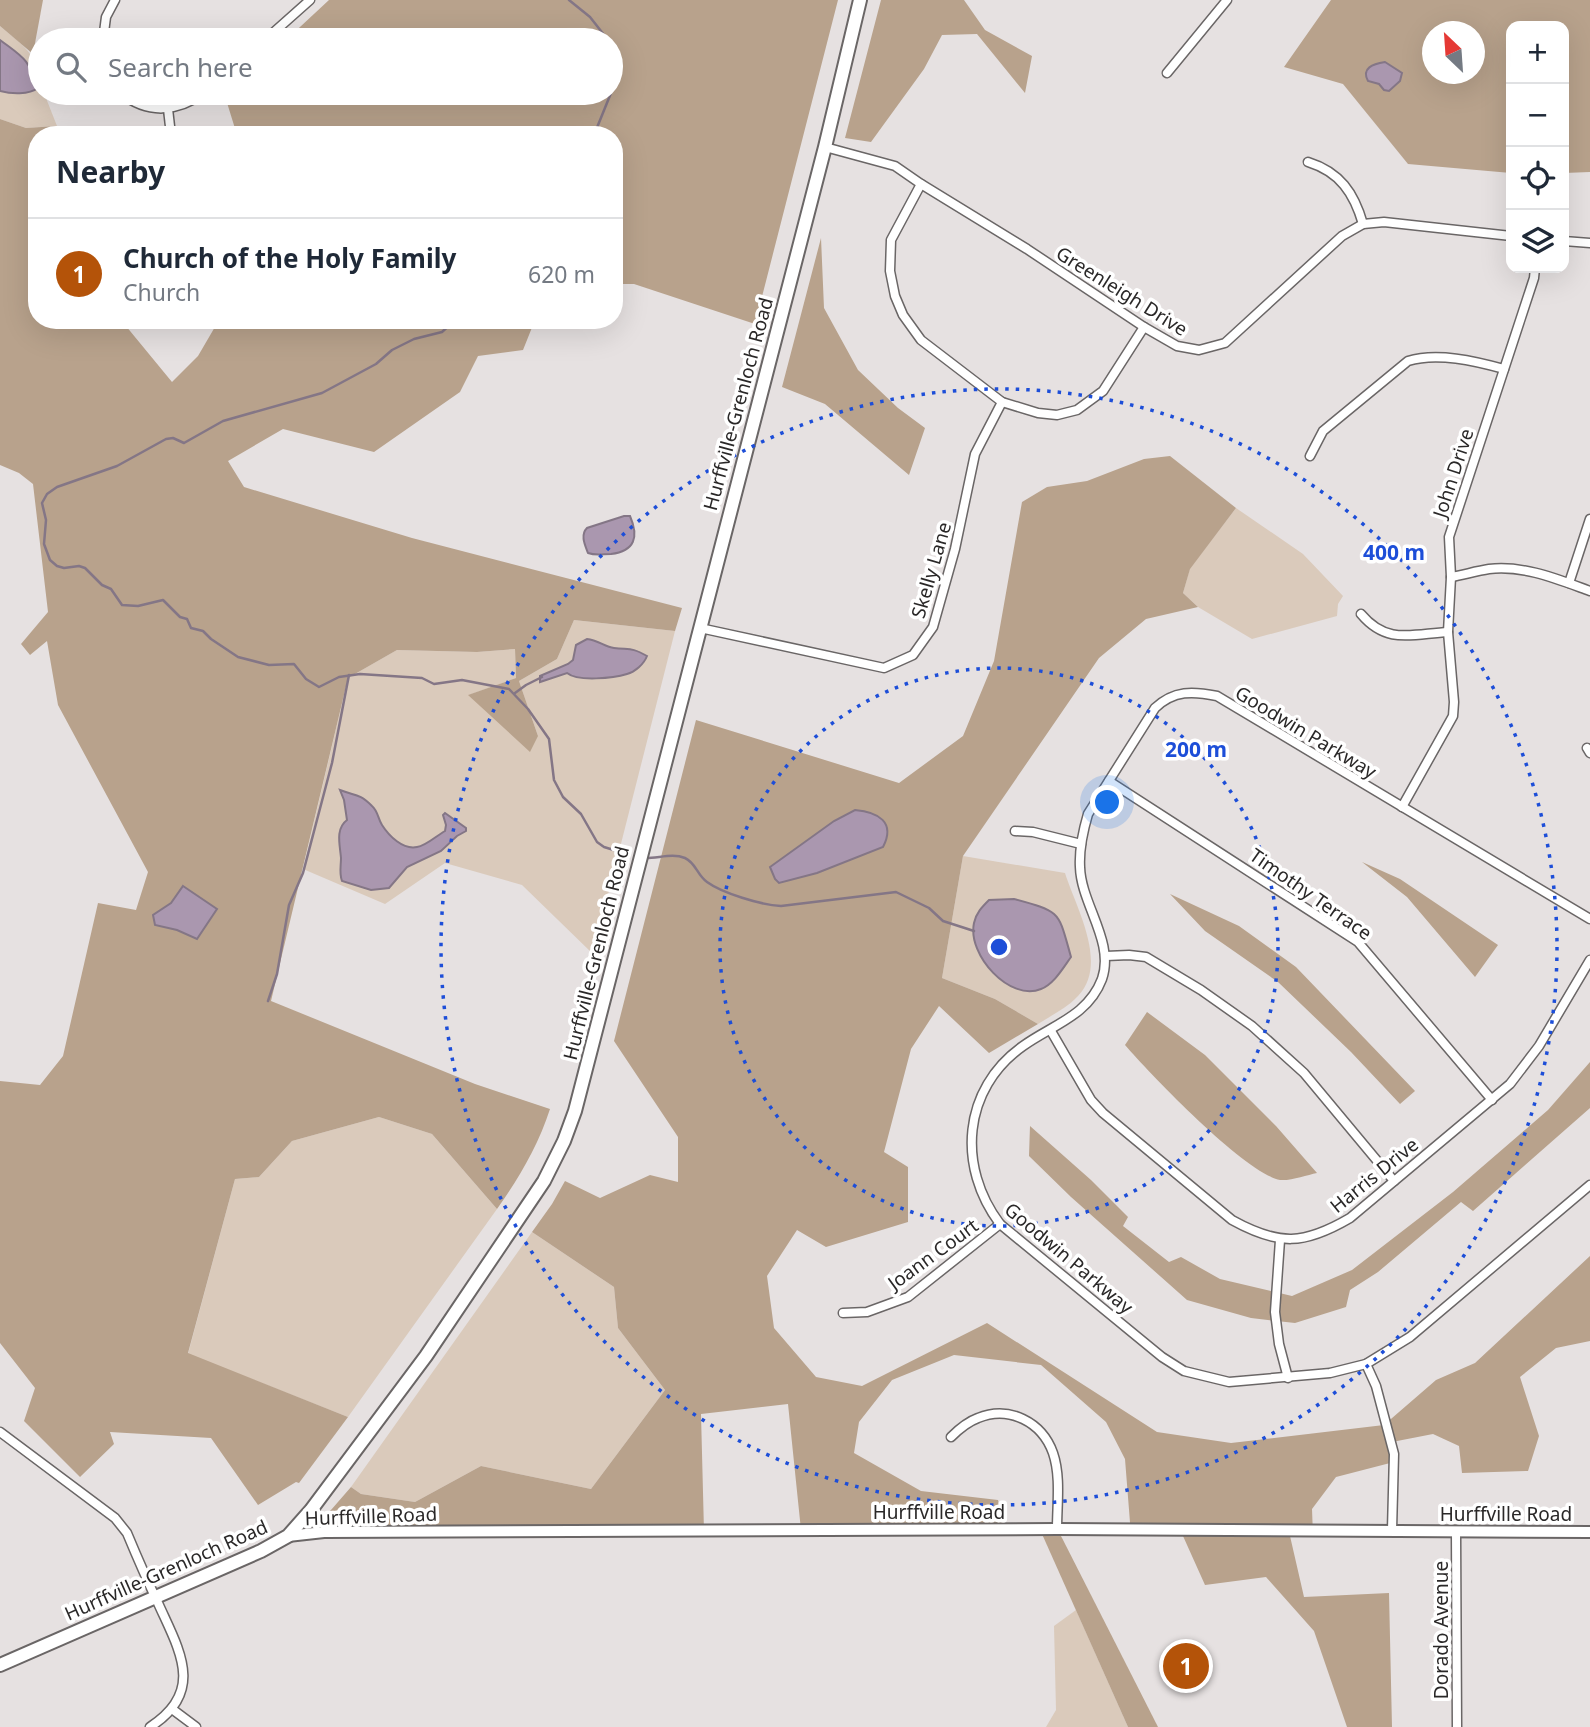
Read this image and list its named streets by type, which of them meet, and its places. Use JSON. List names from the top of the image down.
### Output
{
  "streets": {
    "main road": ["Hurffville-Grenloch Road"],
    "street": [
      "Greenleigh Drive",
      "John Drive",
      "Skelly Lane",
      "Goodwin Parkway",
      "Timothy Terrace",
      "Harris Drive",
      "Joann Court",
      "Hurffville Road",
      "Dorado Avenue"
    ]
  },
  "crossings": [
    ["Greenleigh Drive", "Hurffville-Grenloch Road"],
    ["Hurffville-Grenloch Road", "Skelly Lane"],
    ["Hurffville-Grenloch Road", "Hurffville Road"],
    ["John Drive", "Goodwin Parkway"],
    ["Goodwin Parkway", "Timothy Terrace"],
    ["Goodwin Parkway", "Harris Drive"],
    ["Goodwin Parkway", "Joann Court"],
    ["Timothy Terrace", "Harris Drive"],
    ["Hurffville Road", "Dorado Avenue"]
  ],
  "north": "top left",
  "page": {
    "map_buttons": ["+", "−"],
    "search": "Search here",
    "heading": "Nearby",
    "list": [
      {
        "mark": "1",
        "name": "Church of the Holy Family",
        "note": "Church",
        "value": "620 m"
      }
    ],
    "pins": "1"
  },
  "rings": ["400 m", "200 m"]
}
